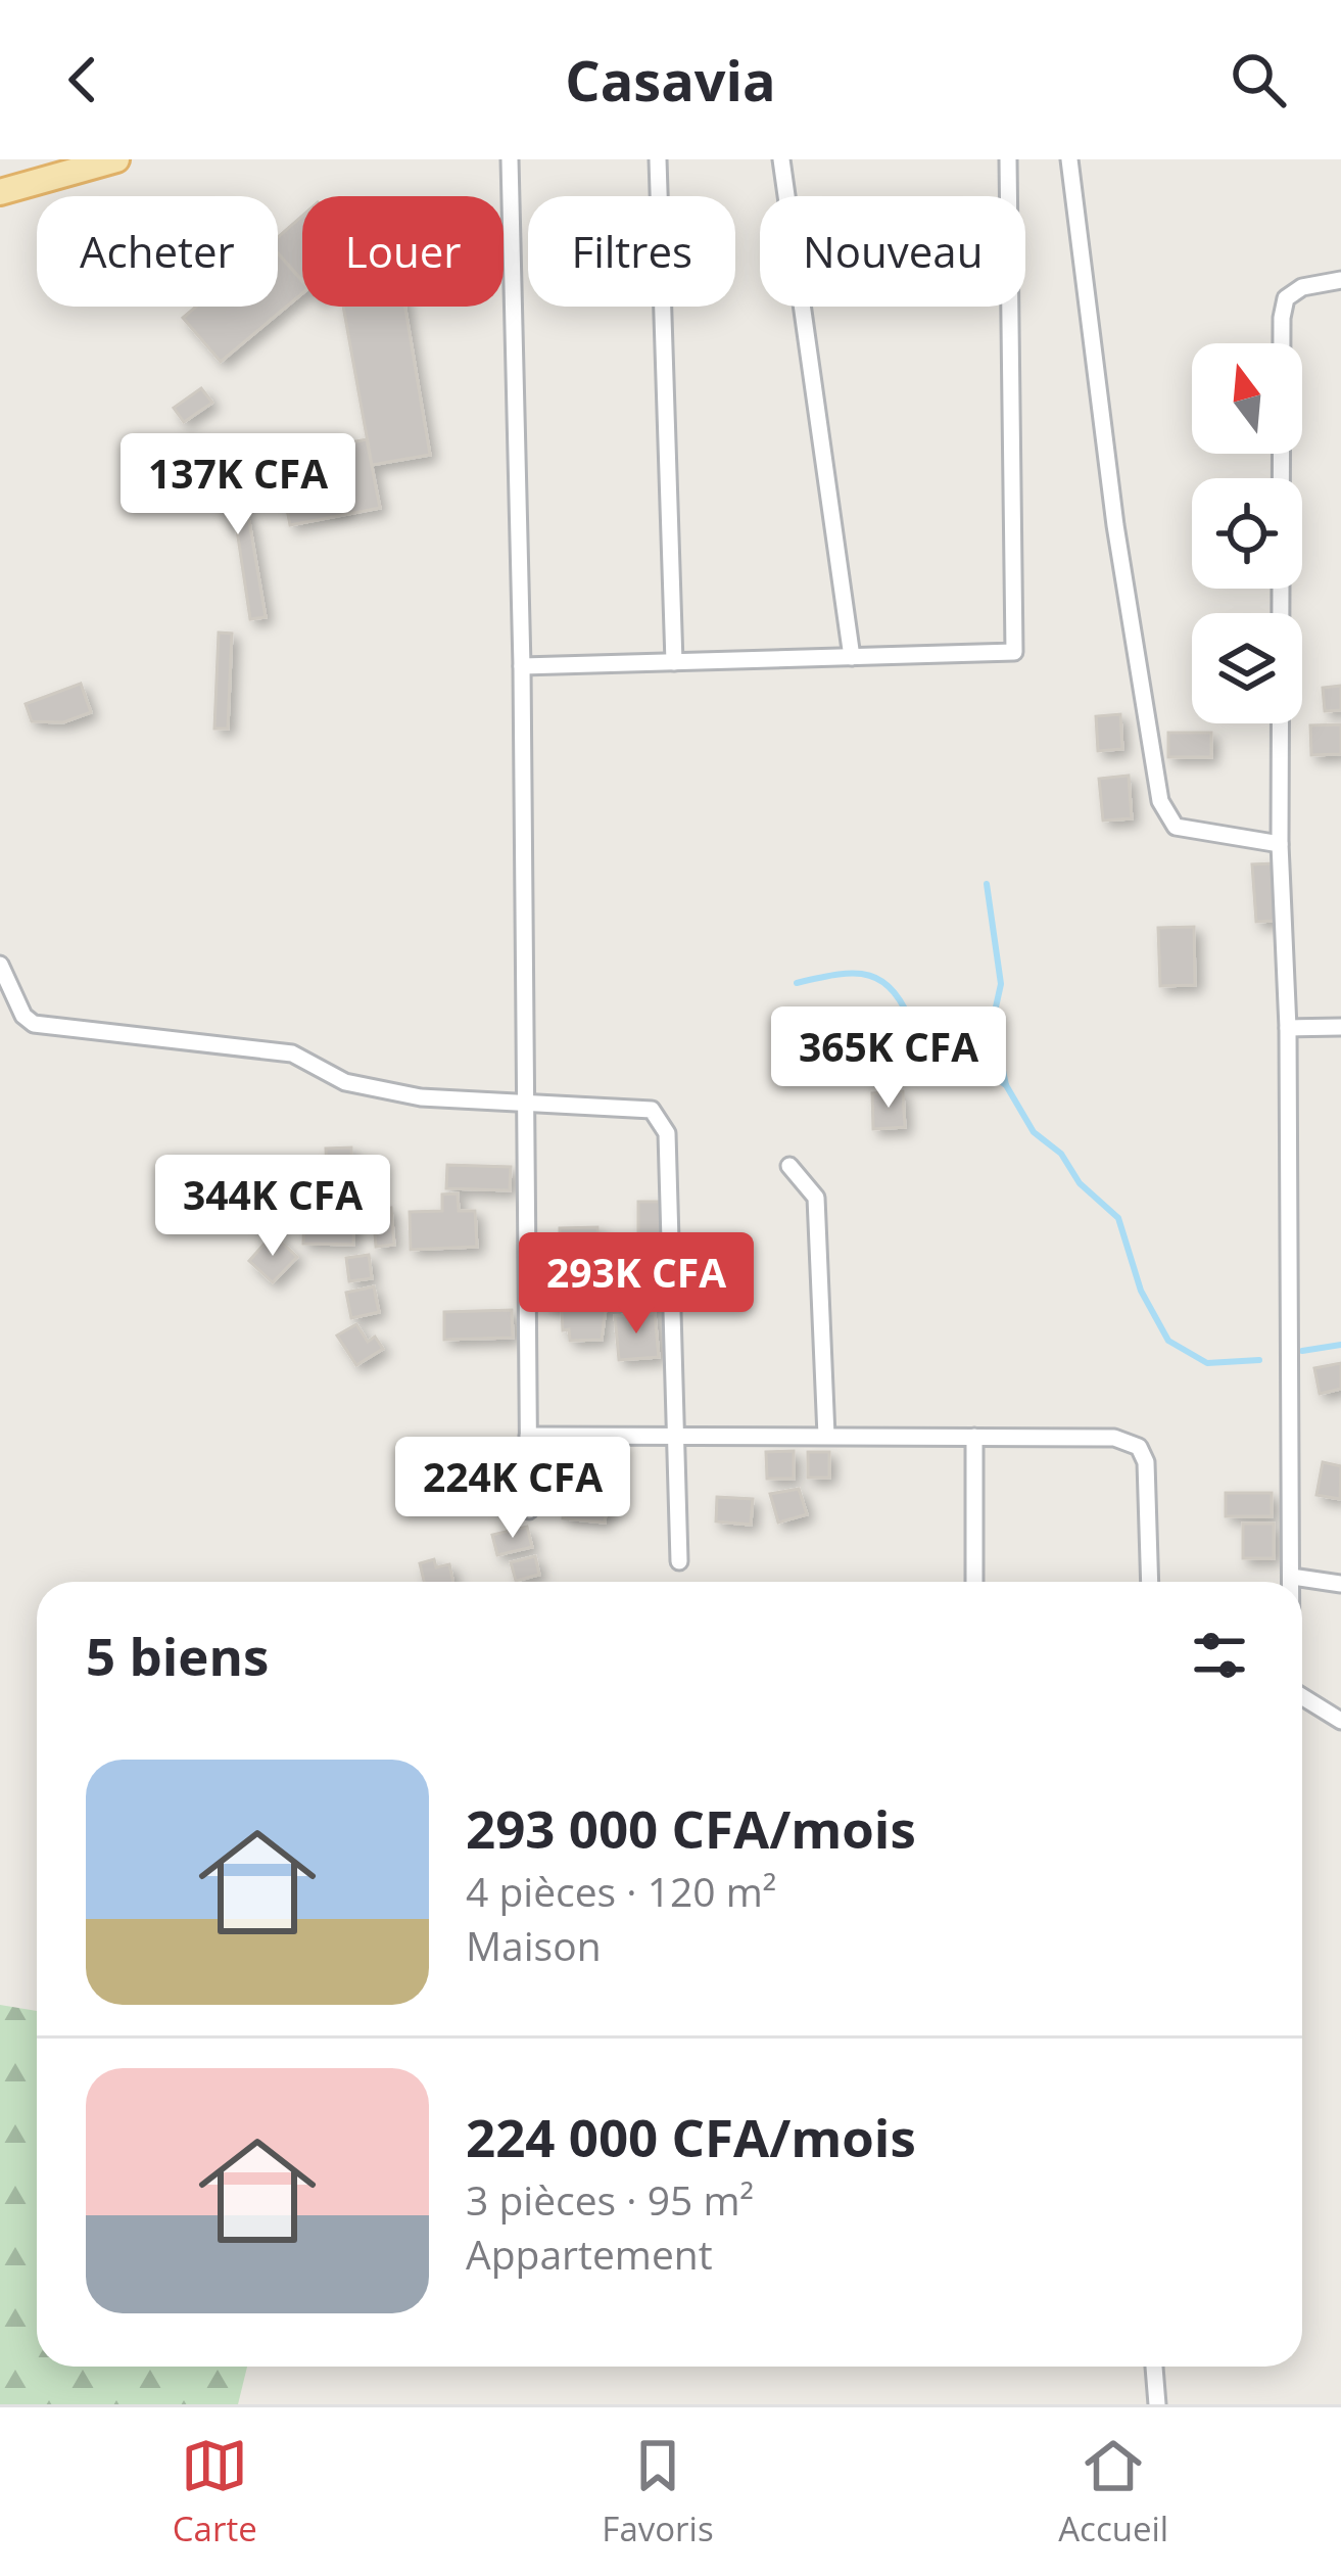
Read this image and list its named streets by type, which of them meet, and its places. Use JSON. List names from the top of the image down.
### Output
{
  "north": "top",
  "page": {
    "header": "Casavia",
    "chip": [
      "Acheter",
      "Louer",
      "Filtres",
      "Nouveau"
    ],
    "price": [
      "137K CFA",
      "365K CFA",
      "344K CFA",
      "293K CFA",
      "224K CFA"
    ],
    "heading": "5 biens",
    "list": [
      {
        "name": "293 000 CFA/mois",
        "note": "4 pièces · 120 m² · Maison"
      },
      {
        "name": "224 000 CFA/mois",
        "note": "3 pièces · 95 m² · Appartement"
      }
    ],
    "tabs": ["Carte", "Favoris", "Accueil"]
  }
}
